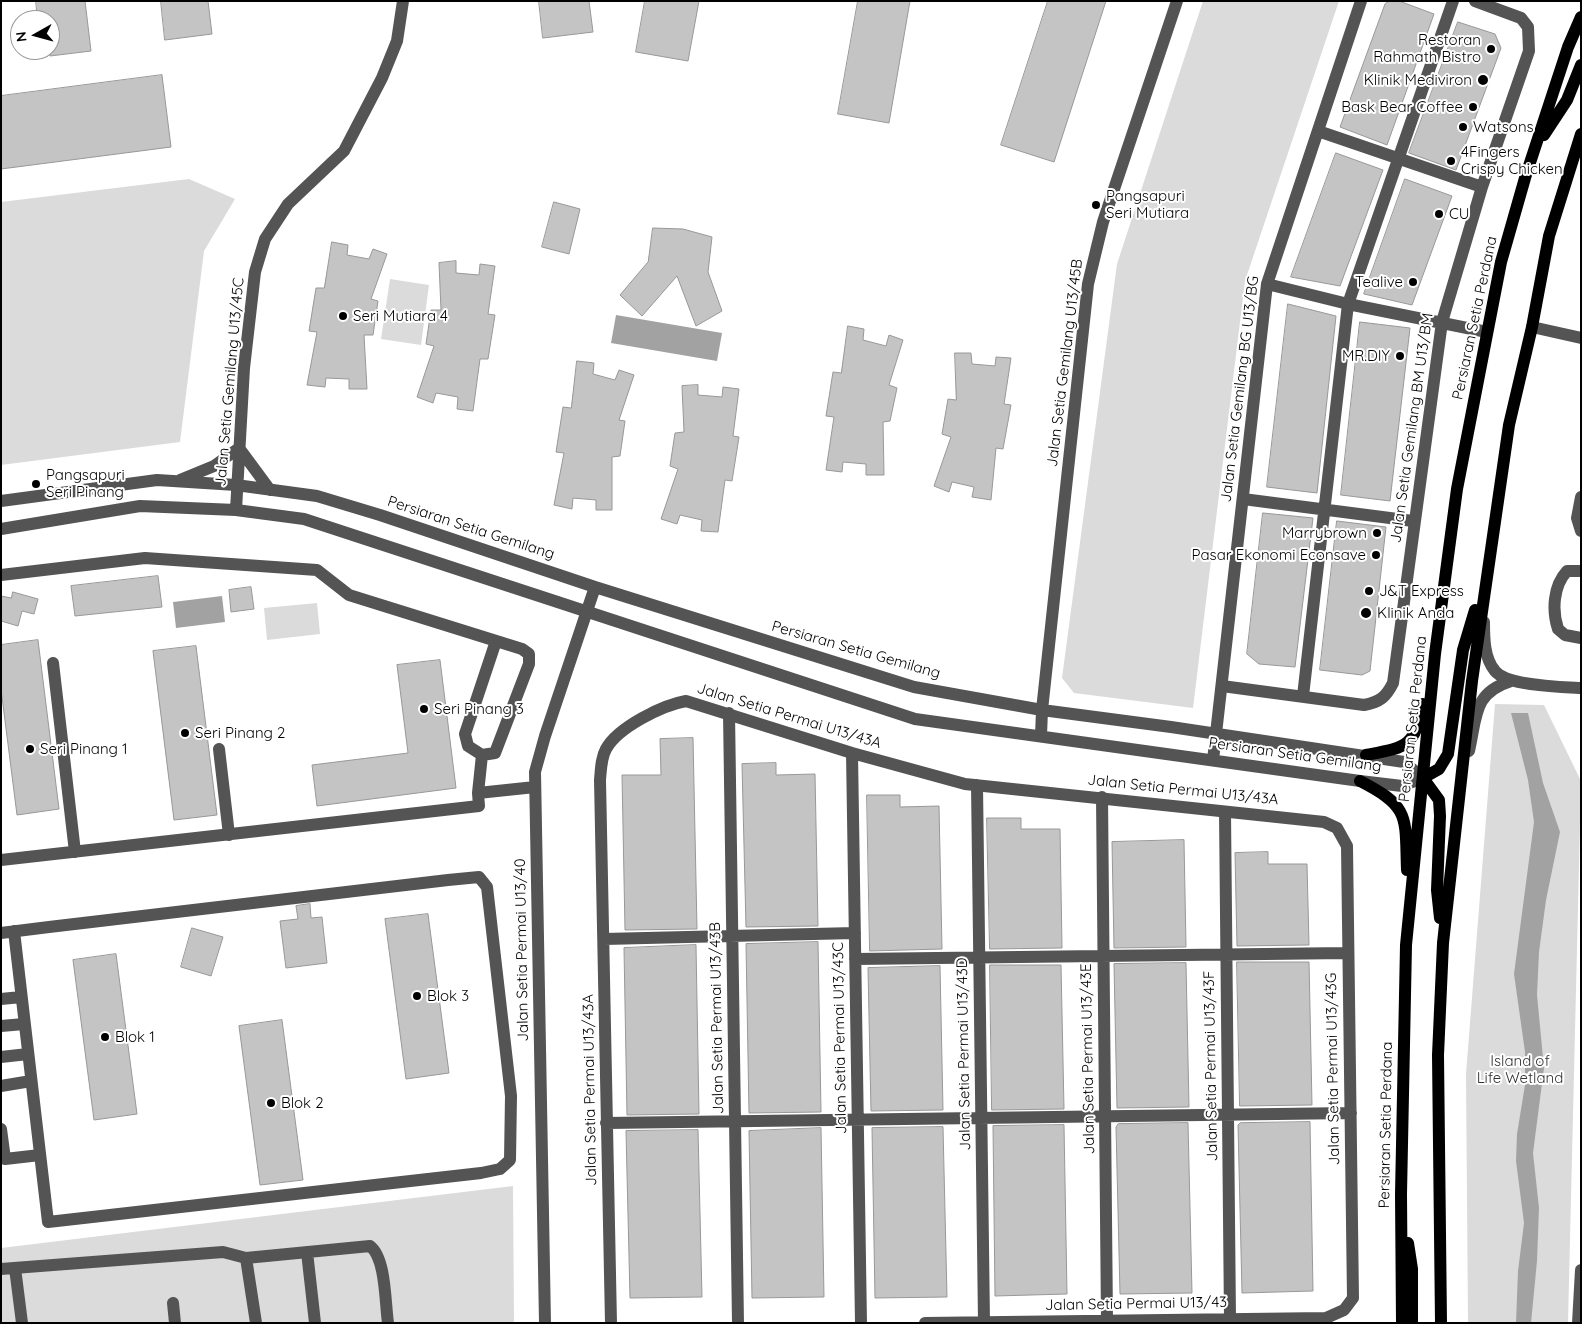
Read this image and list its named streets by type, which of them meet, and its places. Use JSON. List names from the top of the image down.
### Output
{
  "streets": {
    "main road": ["Persiaran Setia Perdana"],
    "street": [
      "Jalan Setia Gemilang U13/45B",
      "Jalan Setia Gemilang U13/45C",
      "Jalan Setia Gemilang BG U13/BG",
      "Jalan Setia Gemilang BM U13/BM",
      "Persiaran Setia Gemilang",
      "Jalan Setia Permai U13/43A",
      "Jalan Setia Permai U13/40",
      "Jalan Setia Permai U13/43B",
      "Jalan Setia Permai U13/43C",
      "Jalan Setia Permai U13/43D",
      "Jalan Setia Permai U13/43E",
      "Jalan Setia Permai U13/43F",
      "Jalan Setia Permai U13/43G",
      "Jalan Setia Permai U13/43"
    ]
  },
  "crossings": [
    ["Persiaran Setia Perdana", "Persiaran Setia Gemilang"],
    ["Jalan Setia Gemilang U13/45B", "Persiaran Setia Gemilang"],
    ["Jalan Setia Gemilang U13/45C", "Persiaran Setia Gemilang"],
    ["Jalan Setia Gemilang BG U13/BG", "Persiaran Setia Gemilang"],
    ["Persiaran Setia Gemilang", "Jalan Setia Permai U13/40"],
    ["Jalan Setia Permai U13/43A", "Jalan Setia Permai U13/43B"],
    ["Jalan Setia Permai U13/43A", "Jalan Setia Permai U13/43C"],
    ["Jalan Setia Permai U13/43A", "Jalan Setia Permai U13/43D"],
    ["Jalan Setia Permai U13/43A", "Jalan Setia Permai U13/43E"],
    ["Jalan Setia Permai U13/43A", "Jalan Setia Permai U13/43F"],
    ["Jalan Setia Permai U13/43A", "Jalan Setia Permai U13/43G"],
    ["Jalan Setia Permai U13/43D", "Jalan Setia Permai U13/43"],
    ["Jalan Setia Permai U13/43E", "Jalan Setia Permai U13/43"],
    ["Jalan Setia Permai U13/43F", "Jalan Setia Permai U13/43"],
    ["Jalan Setia Permai U13/43G", "Jalan Setia Permai U13/43"]
  ],
  "parks": ["Island of Life Wetland"],
  "places": [
    "Restoran Rahmath Bistro",
    "Klinik Mediviron",
    "Bask Bear Coffee",
    "Watsons",
    "4Fingers Crispy Chicken",
    "Pangsapuri Seri Mutiara",
    "CU",
    "Tealive",
    "Seri Mutiara 4",
    "MR.DIY",
    "Pangsapuri Seri Pinang",
    "Marrybrown",
    "Pasar Ekonomi Econsave",
    "J&T Express",
    "Klinik Anda",
    "Seri Pinang 3",
    "Seri Pinang 2",
    "Seri Pinang 1",
    "Blok 3",
    "Blok 1",
    "Blok 2"
  ],
  "north": "left"
}
